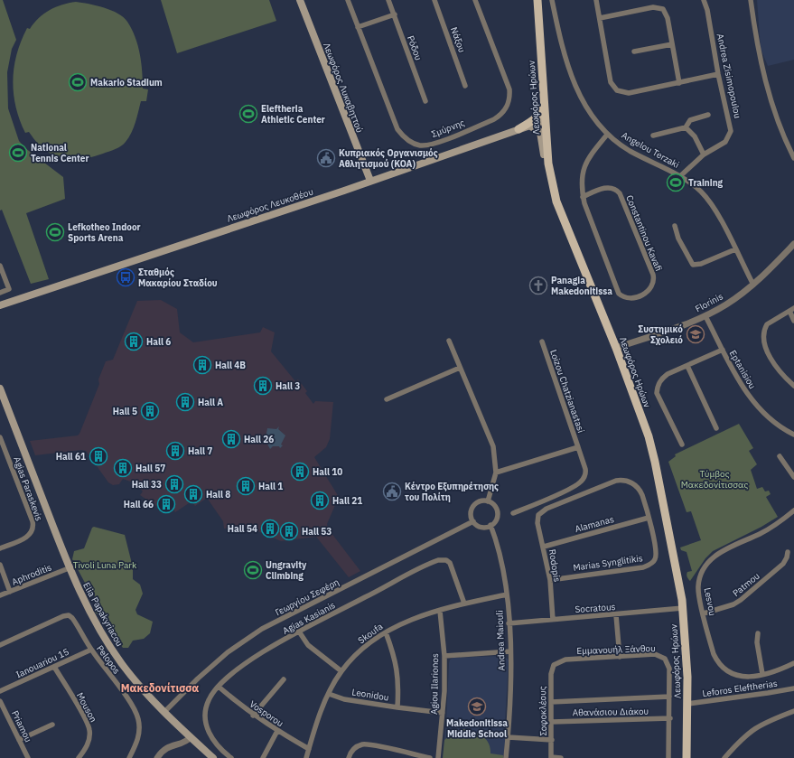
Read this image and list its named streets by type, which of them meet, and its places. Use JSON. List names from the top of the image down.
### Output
{
  "streets": {
    "main road": [
      "Λεωφόρος Λυκαβηττού",
      "Λεωφόρος Ηρώων",
      "Λεωφόρος Λευκοθέου",
      "Elia Papakyriacou"
    ],
    "street": [
      "Νάξου",
      "Ρόδου",
      "Andrea Zisimopoulou",
      "Σμύρνης",
      "Angelou Terzaki",
      "Constantinou Kavafi",
      "Florinis",
      "Eptanisiou",
      "Loizou Chatzianastasi",
      "Agias Paraskevis",
      "Alamanas",
      "Marias Synglitikis",
      "Rodopis",
      "Aphroditis",
      "Patmou",
      "Γεωργίου Σεφέρη",
      "Lesvou",
      "Socratous",
      "Agias Kasianis",
      "Skoufa",
      "Andrea Maiouli",
      "Εμμανουήλ Ξάνθου",
      "Pelopos",
      "Ianouariou 15",
      "Agiou Ilarionos",
      "Leforos Eleftherias",
      "Leonidou",
      "Mouson",
      "Σοφοκλέους",
      "Αθανάσιου Διάκου",
      "Vosporou",
      "Priamou"
    ]
  },
  "crossings": [
    ["Andrea Zisimopoulou", "Angelou Terzaki"],
    ["Λεωφόρος Λυκαβηττού", "Λεωφόρος Λευκοθέου"],
    ["Λεωφόρος Ηρώων", "Λεωφόρος Λευκοθέου"],
    ["Λεωφόρος Ηρώων", "Florinis"],
    ["Λεωφόρος Ηρώων", "Socratous"],
    ["Λεωφόρος Ηρώων", "Leforos Eleftherias"],
    ["Angelou Terzaki", "Constantinou Kavafi"],
    ["Angelou Terzaki", "Florinis"],
    ["Florinis", "Eptanisiou"],
    ["Alamanas", "Marias Synglitikis"],
    ["Alamanas", "Rodopis"],
    ["Marias Synglitikis", "Rodopis"],
    ["Rodopis", "Socratous"],
    ["Aphroditis", "Elia Papakyriacou"],
    ["Patmou", "Lesvou"],
    ["Γεωργίου Σεφέρη", "Elia Papakyriacou"],
    ["Γεωργίου Σεφέρη", "Andrea Maiouli"],
    ["Socratous", "Andrea Maiouli"],
    ["Agias Kasianis", "Skoufa"],
    ["Agias Kasianis", "Vosporou"],
    ["Skoufa", "Andrea Maiouli"],
    ["Skoufa", "Agiou Ilarionos"],
    ["Skoufa", "Leonidou"],
    ["Skoufa", "Vosporou"],
    ["Εμμανουήλ Ξάνθου", "Σοφοκλέους"],
    ["Εμμανουήλ Ξάνθου", "Αθανάσιου Διάκου"],
    ["Pelopos", "Ianouariou 15"],
    ["Ianouariou 15", "Mouson"],
    ["Σοφοκλέους", "Αθανάσιου Διάκου"]
  ],
  "districts": ["Μακεδονίτισσα"],
  "parks": ["Τύμβος Μακεδονίτισσας", "Tivoli Luna Park"],
  "places": {
    "sports": [
      "Makario Stadium",
      "Eleftheria Athletic Center",
      "National Tennis Center",
      "Training",
      "Lefkotheo Indoor Sports Arena",
      "Ungravity Climbing"
    ],
    "public building": ["Κυπριακός Οργανισμός Αθλητισμού (ΚΟΑ)", "Κέντρο Εξυπηρέτησης του Πολίτη"],
    "bus stop": ["Σταθμός Μακαρίου Σταδίου"],
    "church": ["Panagia Makedonitissa"],
    "school or university": ["Συστημικó Σχολειó", "Makedonitissa Middle School"],
    "building": [
      "Hall 6",
      "Hall 4B",
      "Hall 3",
      "Hall A",
      "Hall 5",
      "Hall 26",
      "Hall 7",
      "Hall 61",
      "Hall 57",
      "Hall 10",
      "Hall 33",
      "Hall 1",
      "Hall 8",
      "Hall 21",
      "Hall 66",
      "Hall 54",
      "Hall 53"
    ]
  }
}
